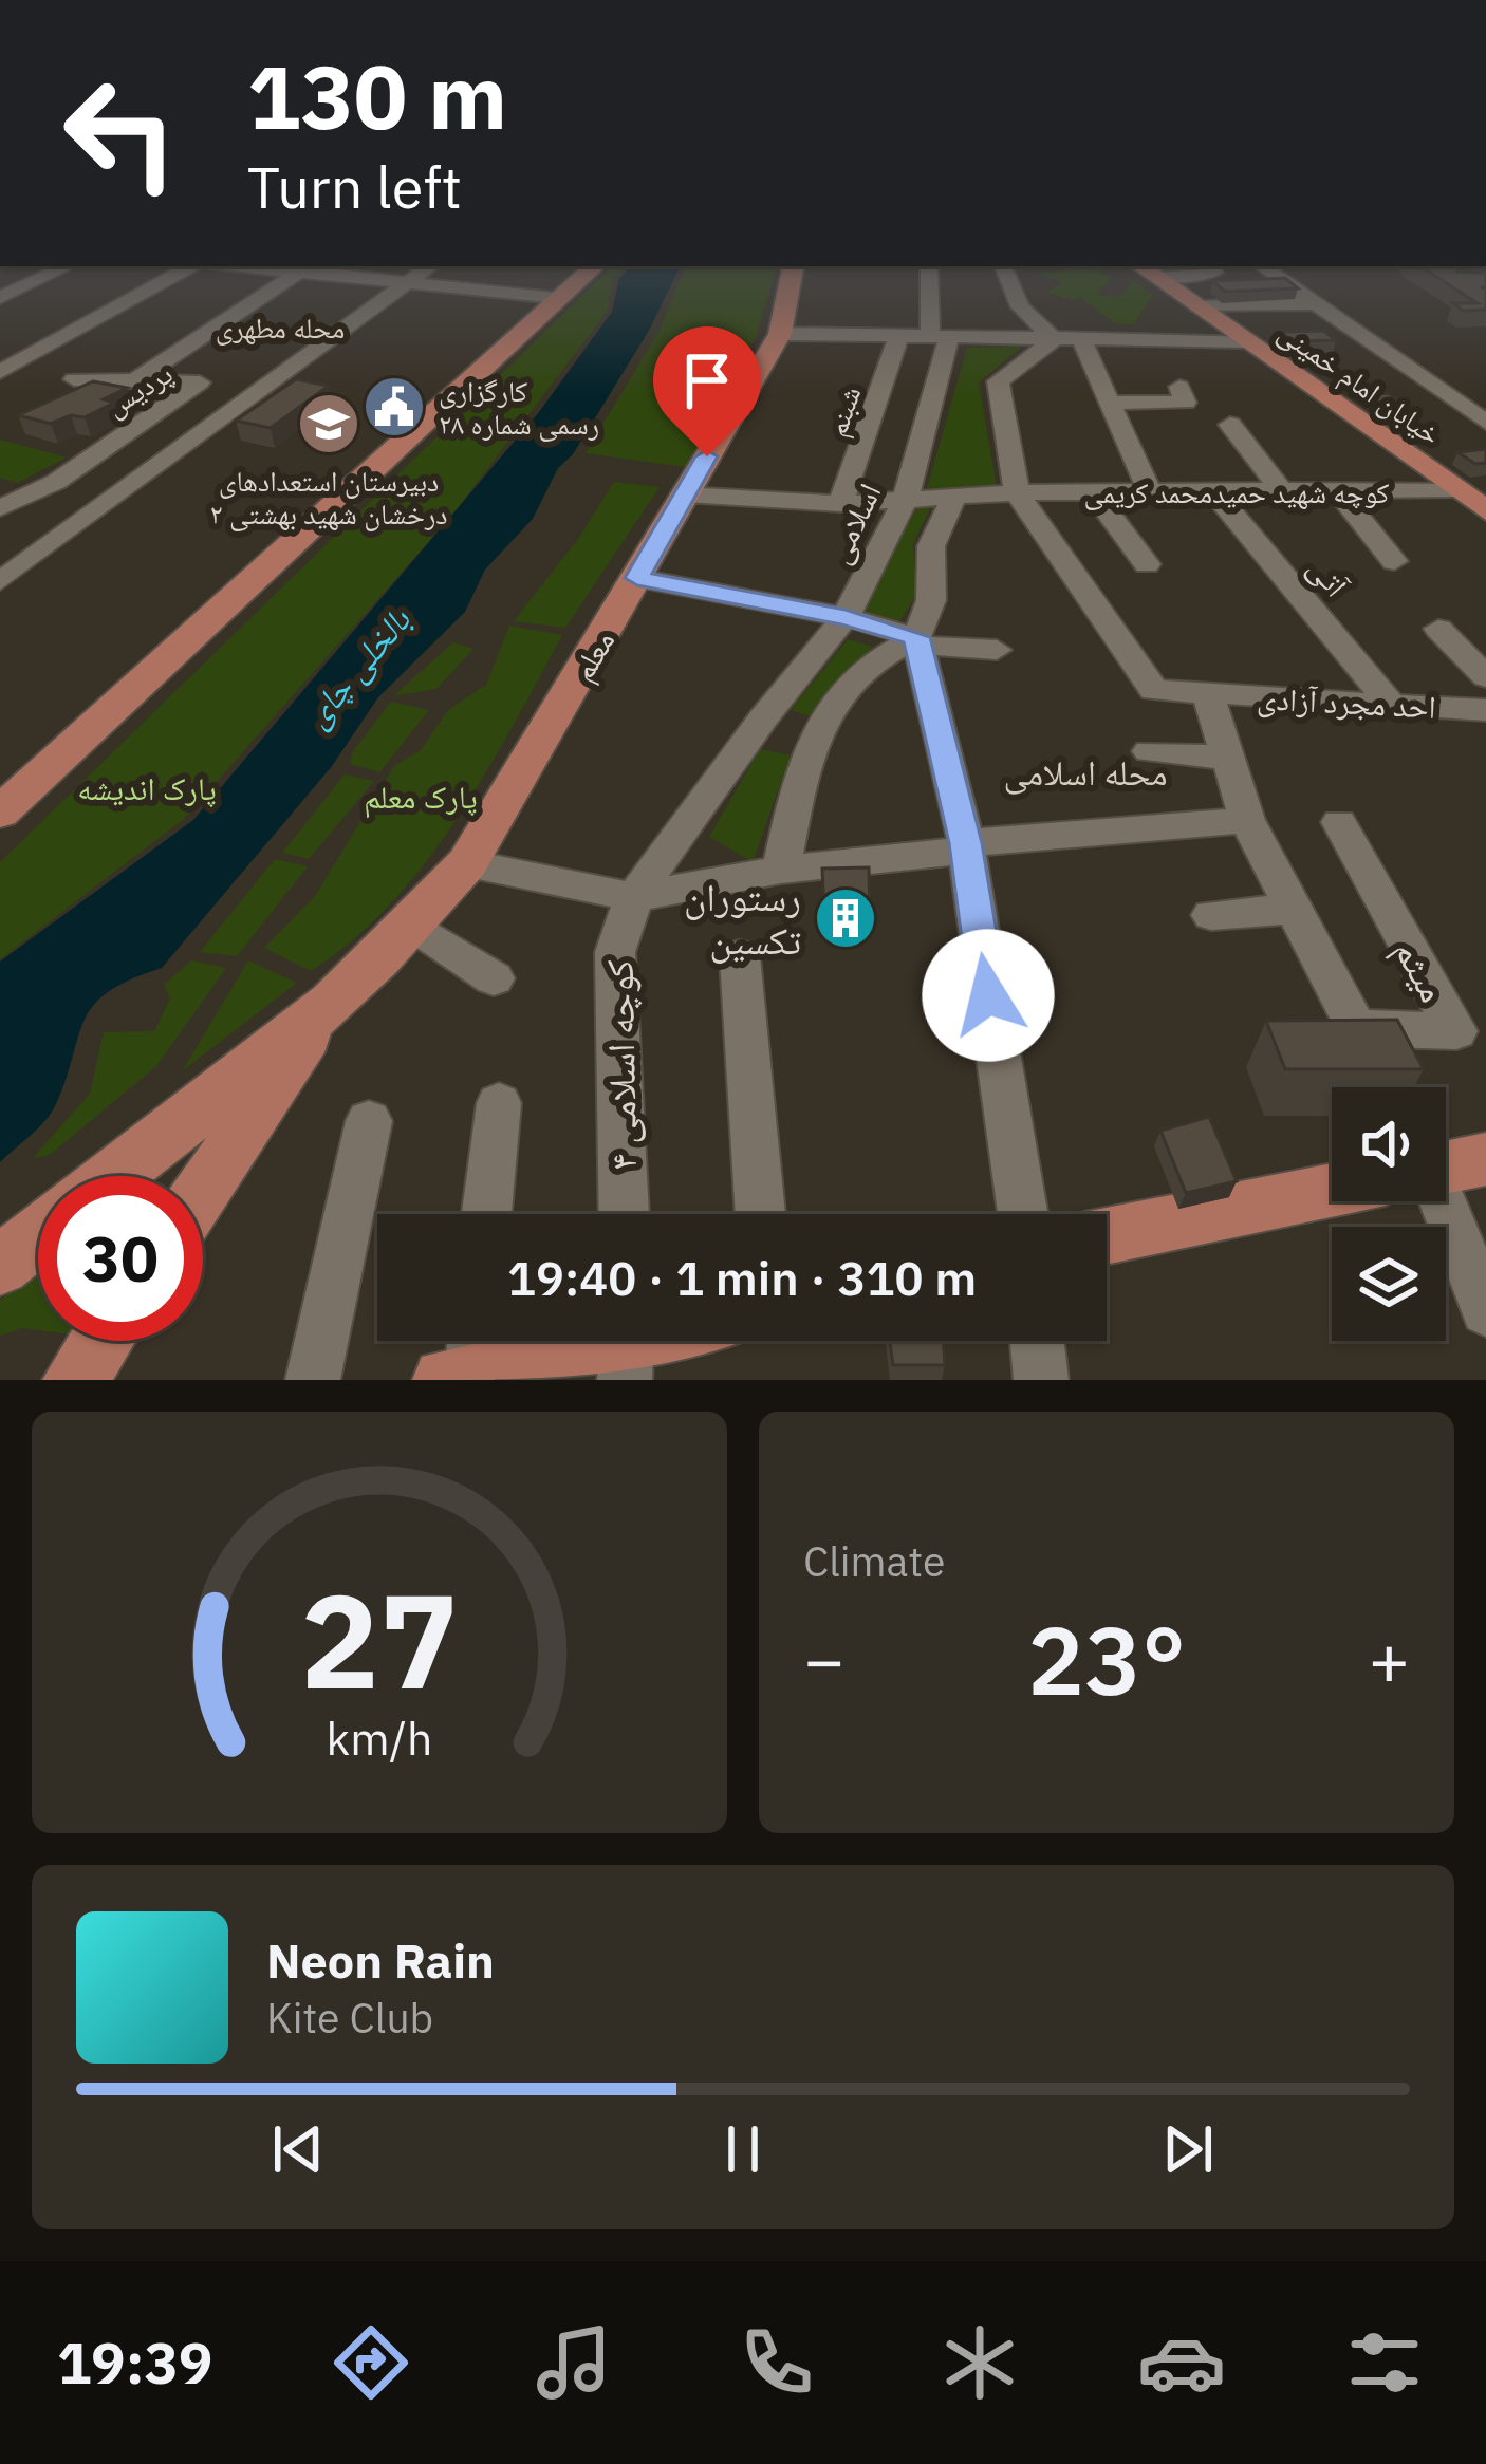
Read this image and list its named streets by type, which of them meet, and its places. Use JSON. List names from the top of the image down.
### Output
{
  "streets": {
    "main road": ["خیابان امام خمینی", "معلم"],
    "street": [
      "پردیس",
      "شبنم",
      "کوچه شهید حمیدمحمد کریمی",
      "اسلامی",
      "آتی",
      "احد مجرد آزادی",
      "میثم",
      "کوچه اسلامی ۴"
    ]
  },
  "crossings": [
    ["خیابان امام خمینی", "کوچه شهید حمیدمحمد کریمی"],
    ["شبنم", "کوچه شهید حمیدمحمد کریمی"],
    ["کوچه شهید حمیدمحمد کریمی", "اسلامی"],
    ["کوچه شهید حمیدمحمد کریمی", "آتی"],
    ["کوچه شهید حمیدمحمد کریمی", "معلم"],
    ["کوچه شهید حمیدمحمد کریمی", "احد مجرد آزادی"],
    ["اسلامی", "کوچه اسلامی ۴"],
    ["آتی", "احد مجرد آزادی"]
  ],
  "districts": ["محله مطهری", "محله اسلامی"],
  "water": ["بالخلی چای"],
  "parks": ["پارک اندیشه", "پارک معلم"],
  "places": {
    "public building": ["کارگزاری رسمی شماره ۲۸"],
    "school or university": ["دبیرستان استعدادهای درخشان شهید بهشتی ۲"],
    "building": ["رستوران تکسین"]
  },
  "page": {
    "turn": ["130 m", "Turn left"],
    "limit": "30",
    "trip": "19:40 · 1 min · 310 m",
    "tile": "Climate",
    "heat": ["−", "23°", "+"],
    "song": ["Neon Rain", "Kite Club"],
    "tabs": "19:39",
    "gauge": ["27", "km/h"]
  }
}
